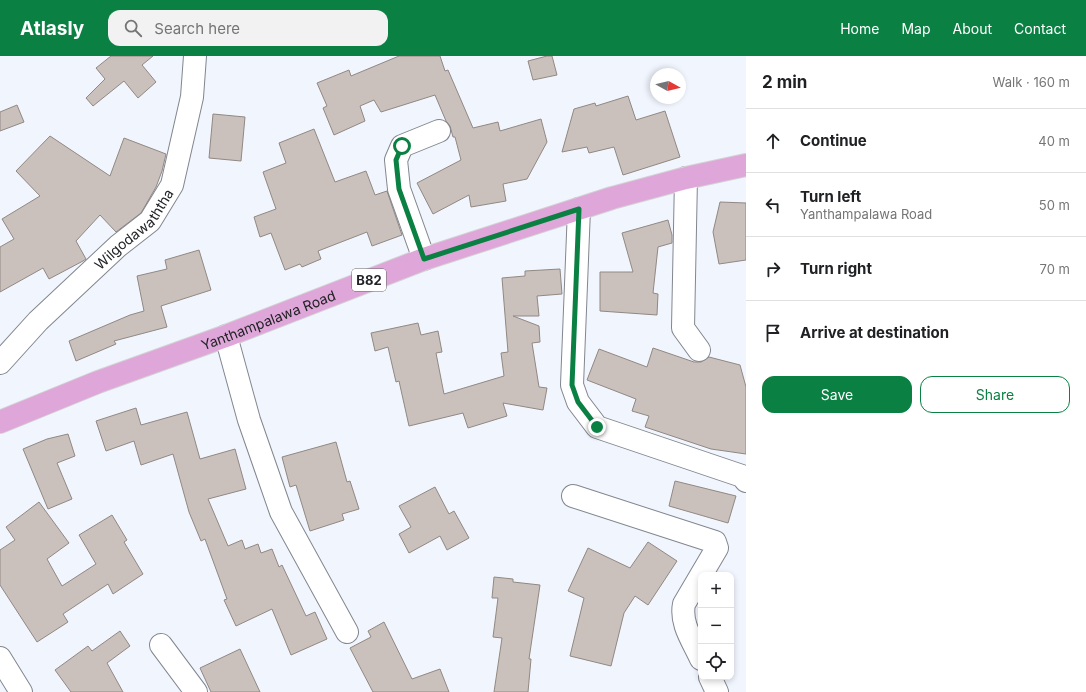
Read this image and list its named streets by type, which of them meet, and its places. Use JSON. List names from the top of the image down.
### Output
{
  "streets": {
    "main road": ["B82", "Yanthampalawa Road"],
    "street": ["Wilgodawaththa"]
  },
  "north": "right",
  "page": {
    "header": "Atlasly",
    "search": "Search here",
    "nav": [
      "Home",
      "Map",
      "About",
      "Contact"
    ],
    "heading": ["2 min", "Walk · 160 m"],
    "list": [
      ["Continue", "40 m"],
      ["Turn left", "Yanthampalawa Road", "50 m"],
      ["Turn right", "70 m"],
      "Arrive at destination"
    ],
    "buttons": ["Save", "Share"],
    "map_buttons": ["+", "−"]
  }
}
